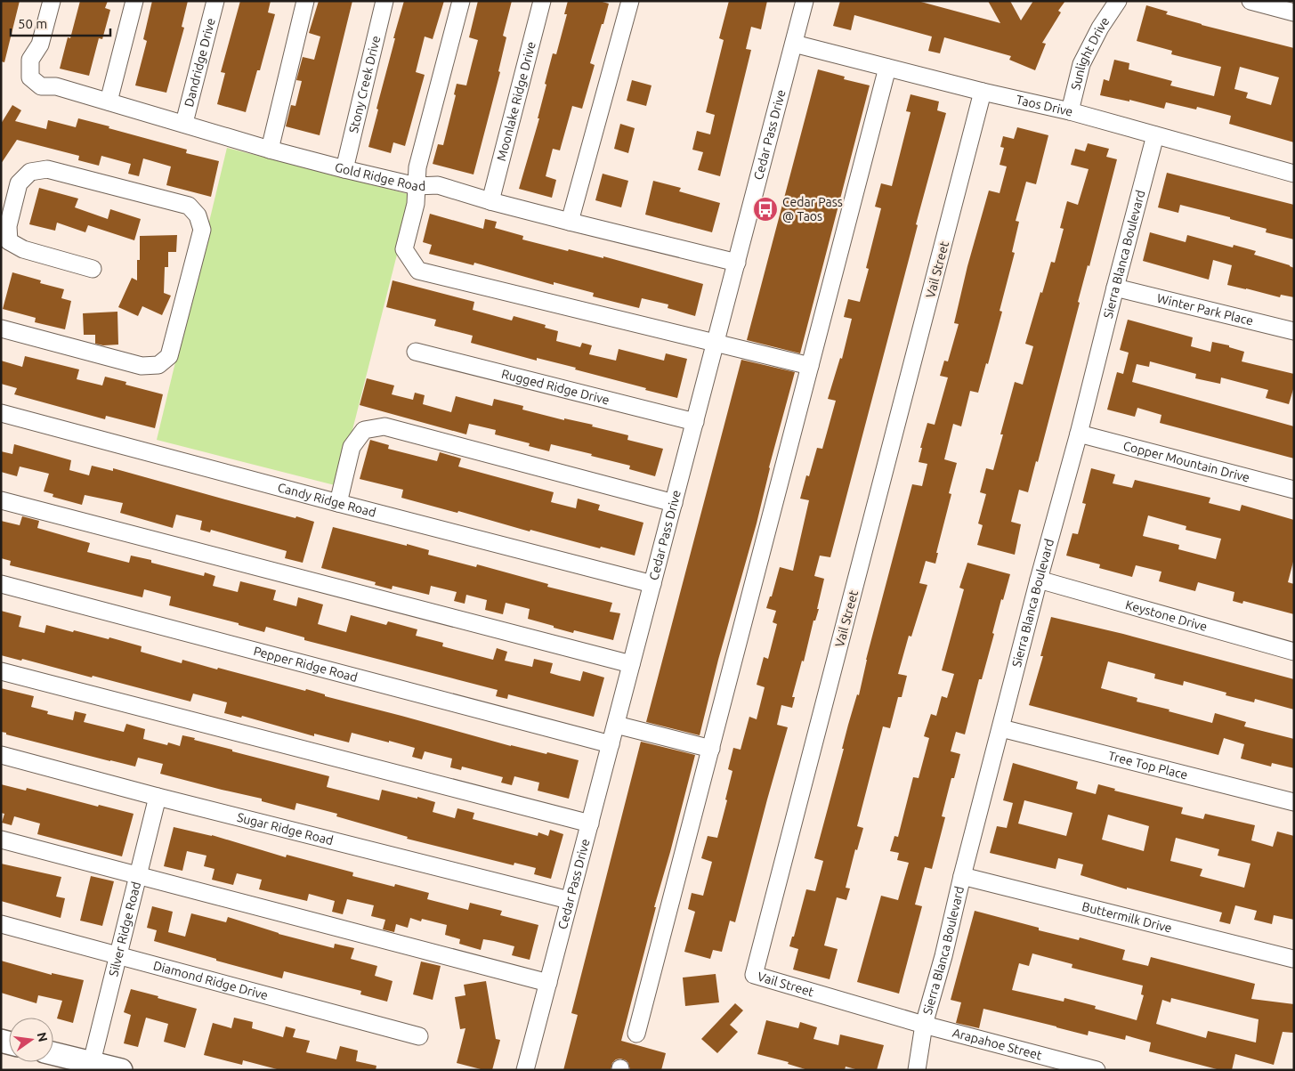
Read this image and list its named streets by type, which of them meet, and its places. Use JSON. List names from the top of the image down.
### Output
{
  "streets": {
    "street": [
      "Sunlight Drive",
      "Dandridge Drive",
      "Stony Creek Drive",
      "Moonlake Ridge Drive",
      "Taos Drive",
      "Cedar Pass Drive",
      "Gold Ridge Road",
      "Sierra Blanca Boulevard",
      "Vail Street",
      "Winter Park Place",
      "Rugged Ridge Drive",
      "Copper Mountain Drive",
      "Candy Ridge Road",
      "Keystone Drive",
      "Pepper Ridge Road",
      "Tree Top Place",
      "Sugar Ridge Road",
      "Buttermilk Drive",
      "Silver Ridge Road",
      "Diamond Ridge Drive",
      "Arapahoe Street"
    ]
  },
  "crossings": [
    ["Sunlight Drive", "Taos Drive"],
    ["Dandridge Drive", "Gold Ridge Road"],
    ["Stony Creek Drive", "Gold Ridge Road"],
    ["Moonlake Ridge Drive", "Gold Ridge Road"],
    ["Taos Drive", "Cedar Pass Drive"],
    ["Taos Drive", "Sierra Blanca Boulevard"],
    ["Taos Drive", "Vail Street"],
    ["Cedar Pass Drive", "Gold Ridge Road"],
    ["Cedar Pass Drive", "Rugged Ridge Drive"],
    ["Cedar Pass Drive", "Candy Ridge Road"],
    ["Cedar Pass Drive", "Pepper Ridge Road"],
    ["Cedar Pass Drive", "Sugar Ridge Road"],
    ["Sierra Blanca Boulevard", "Vail Street"],
    ["Sierra Blanca Boulevard", "Winter Park Place"],
    ["Sierra Blanca Boulevard", "Copper Mountain Drive"],
    ["Sierra Blanca Boulevard", "Keystone Drive"],
    ["Sierra Blanca Boulevard", "Tree Top Place"],
    ["Sierra Blanca Boulevard", "Buttermilk Drive"],
    ["Sierra Blanca Boulevard", "Arapahoe Street"],
    ["Vail Street", "Arapahoe Street"],
    ["Sugar Ridge Road", "Silver Ridge Road"],
    ["Silver Ridge Road", "Diamond Ridge Drive"]
  ],
  "places": {
    "bus stop": ["Cedar Pass @ Taos"]
  },
  "scale_bar": "50 m",
  "north": "right"
}
